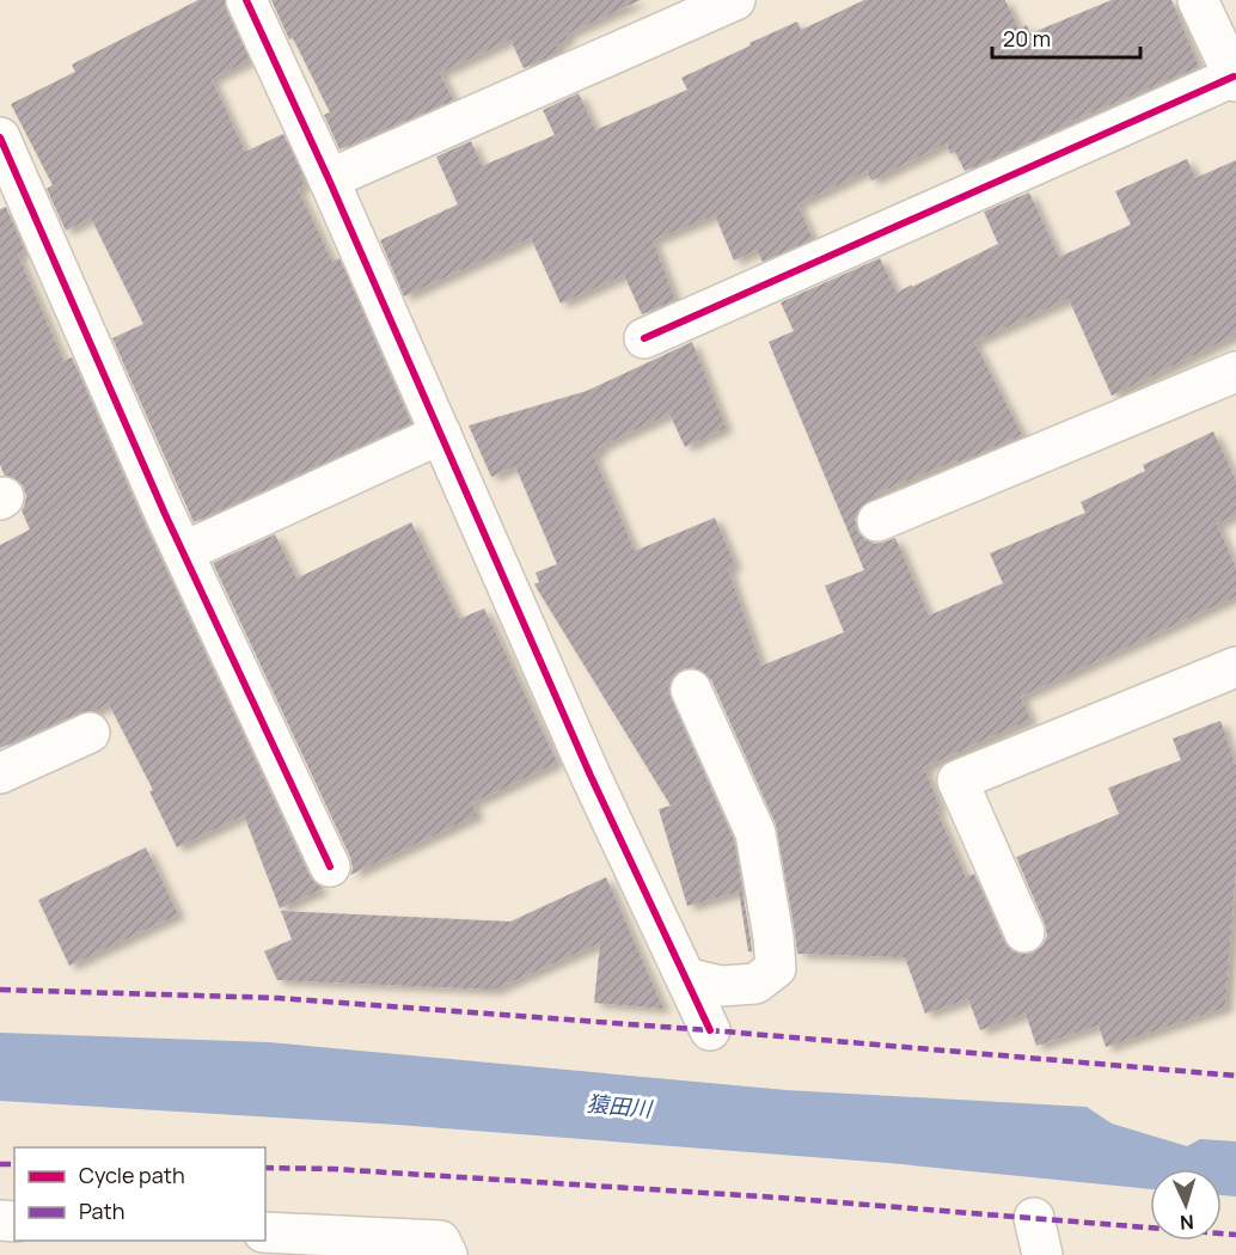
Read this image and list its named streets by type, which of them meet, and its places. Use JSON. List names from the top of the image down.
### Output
{
  "water": ["猿田川"],
  "legend": ["Cycle path", "Path"],
  "scale_bar": "20 m",
  "north": "bottom"
}
